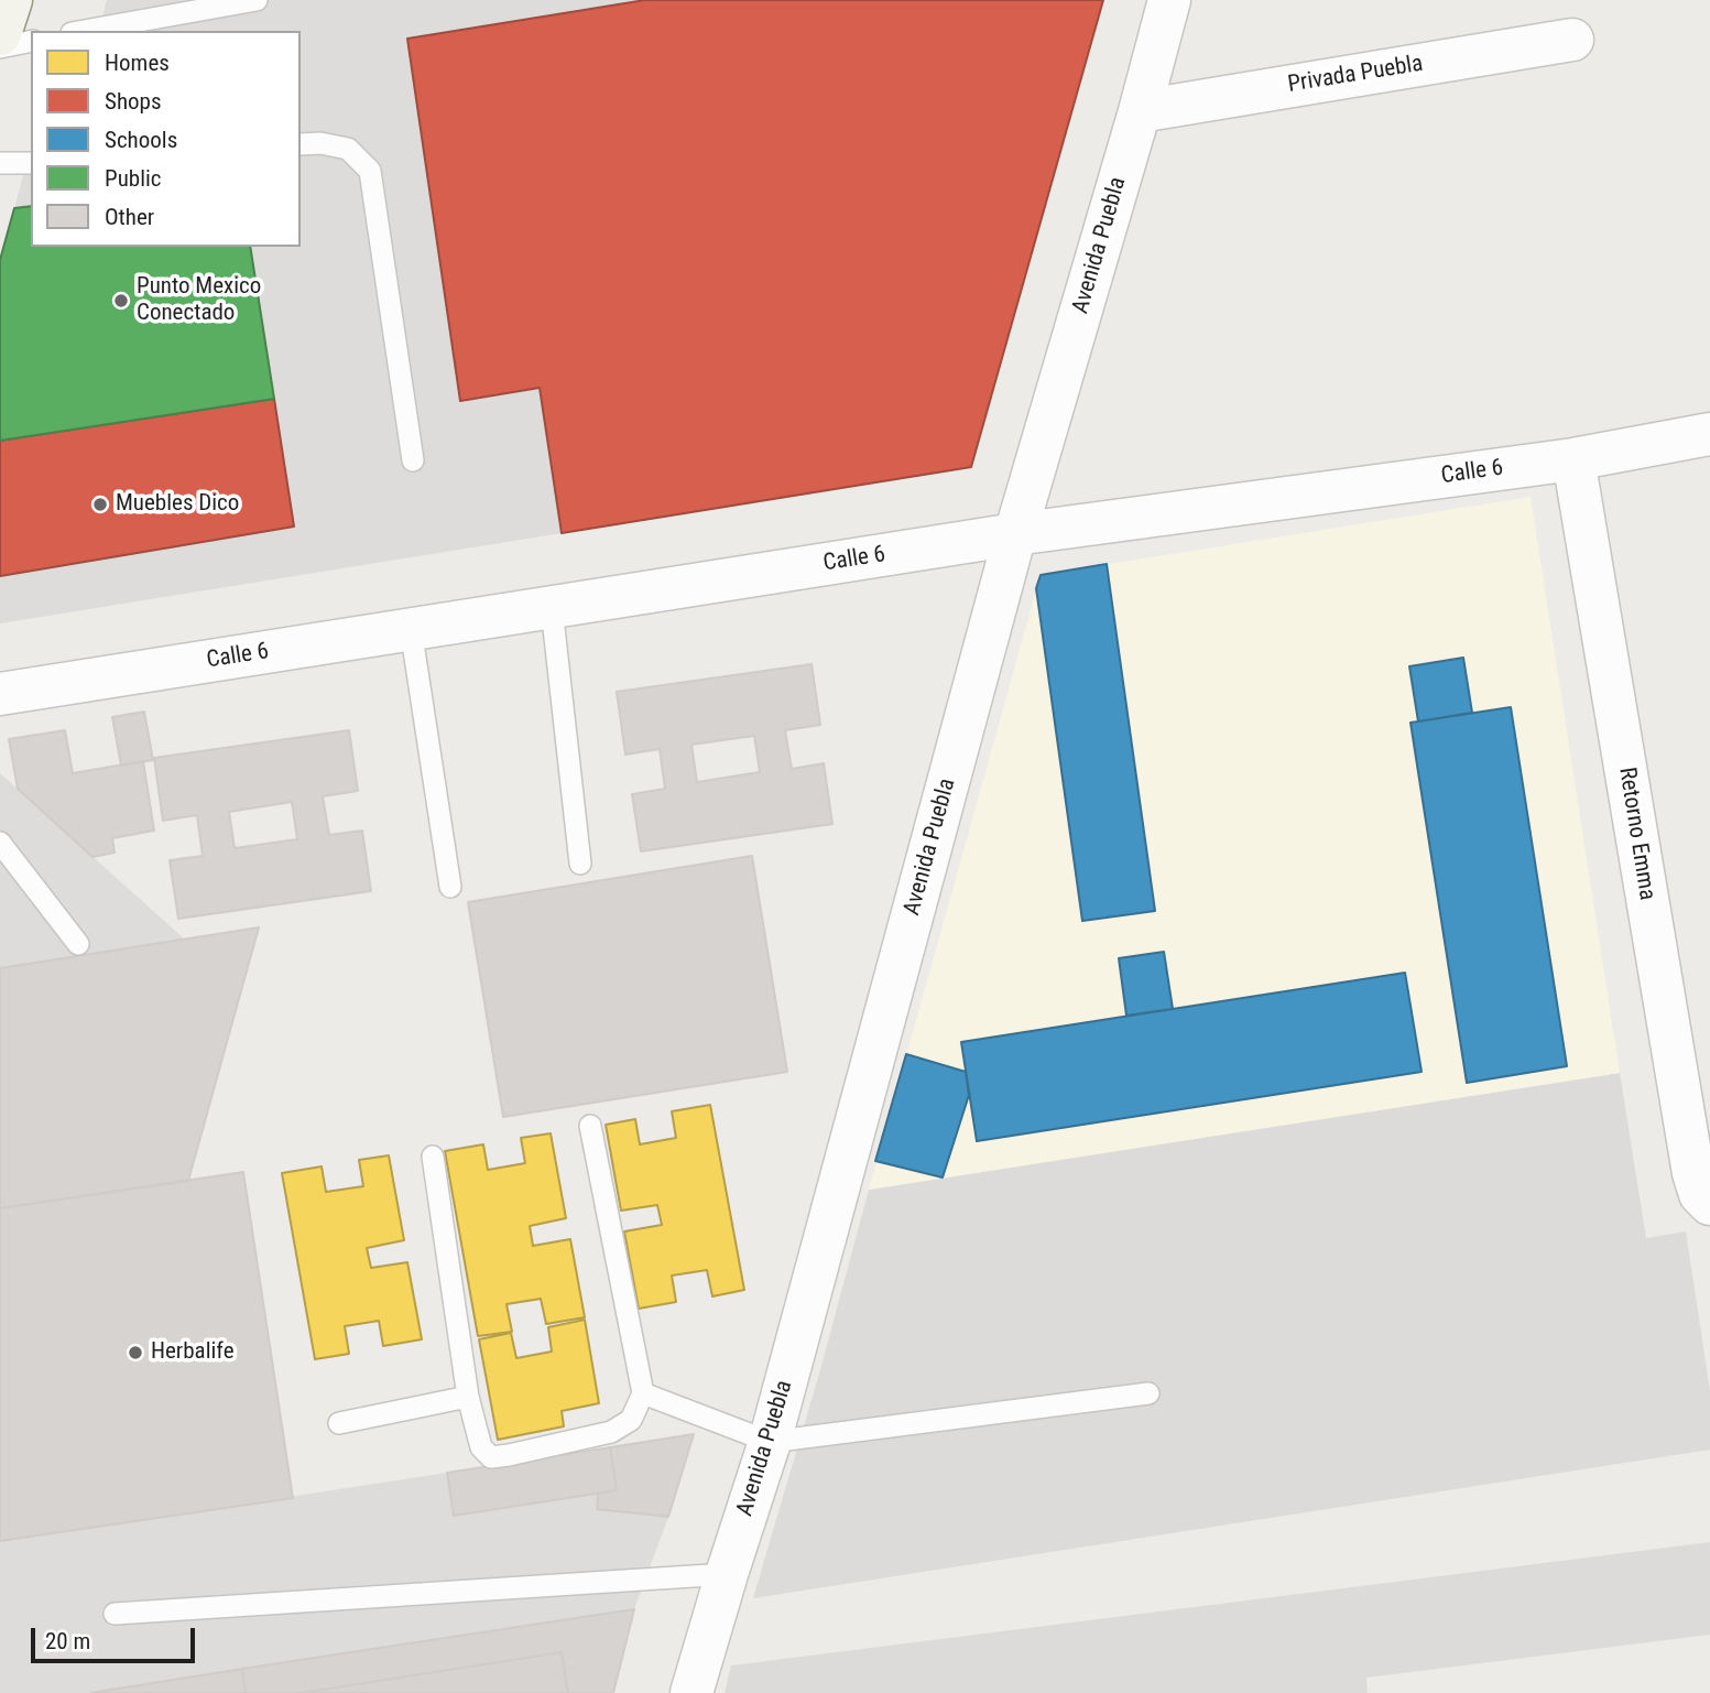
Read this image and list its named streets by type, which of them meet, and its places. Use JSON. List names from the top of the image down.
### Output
{
  "streets": {
    "street": [
      "Privada Puebla",
      "Avenida Puebla",
      "Calle 6",
      "Retorno Emma"
    ]
  },
  "crossings": [
    ["Privada Puebla", "Avenida Puebla"],
    ["Avenida Puebla", "Calle 6"],
    ["Calle 6", "Retorno Emma"]
  ],
  "places": ["Punto Mexico Conectado", "Muebles Dico", "Herbalife"],
  "legend": [
    "Homes",
    "Shops",
    "Schools",
    "Public",
    "Other"
  ],
  "scale_bar": "20 m"
}
